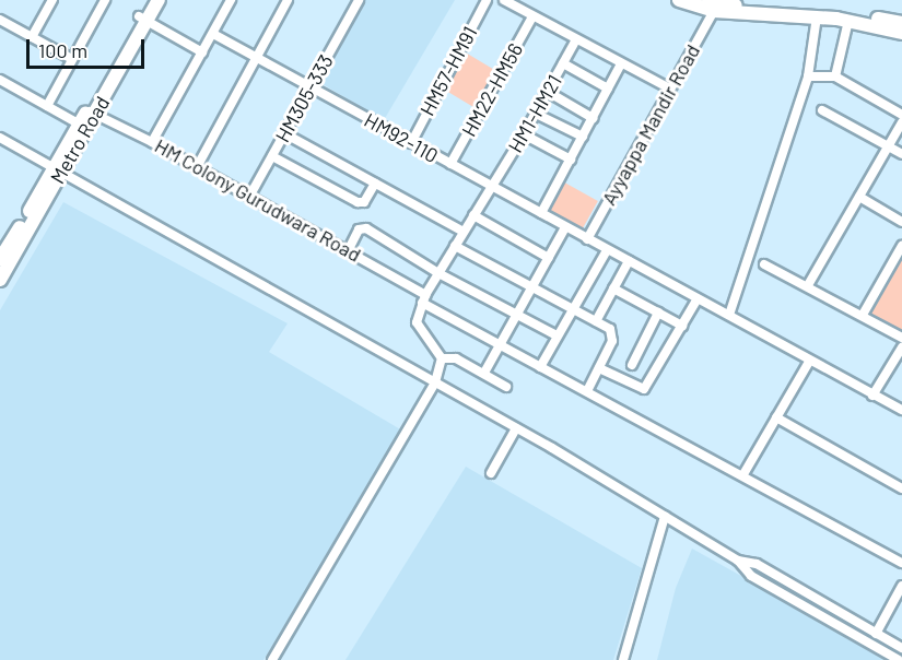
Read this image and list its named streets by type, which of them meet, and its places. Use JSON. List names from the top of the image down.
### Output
{
  "streets": {
    "street": [
      "HM57-HM91",
      "HM22-HM56",
      "HM305-333",
      "HM1-HM21",
      "Ayyappa Mandir Road",
      "HM92-110",
      "Metro Road",
      "HM Colony Gurudwara Road"
    ]
  },
  "crossings": [
    ["HM57-HM91", "HM92-110"],
    ["HM22-HM56", "HM92-110"],
    ["HM305-333", "HM92-110"],
    ["HM305-333", "HM Colony Gurudwara Road"],
    ["HM1-HM21", "HM92-110"],
    ["HM1-HM21", "HM Colony Gurudwara Road"],
    ["Ayyappa Mandir Road", "HM92-110"],
    ["Metro Road", "HM Colony Gurudwara Road"]
  ],
  "scale_bar": "100 m"
}
